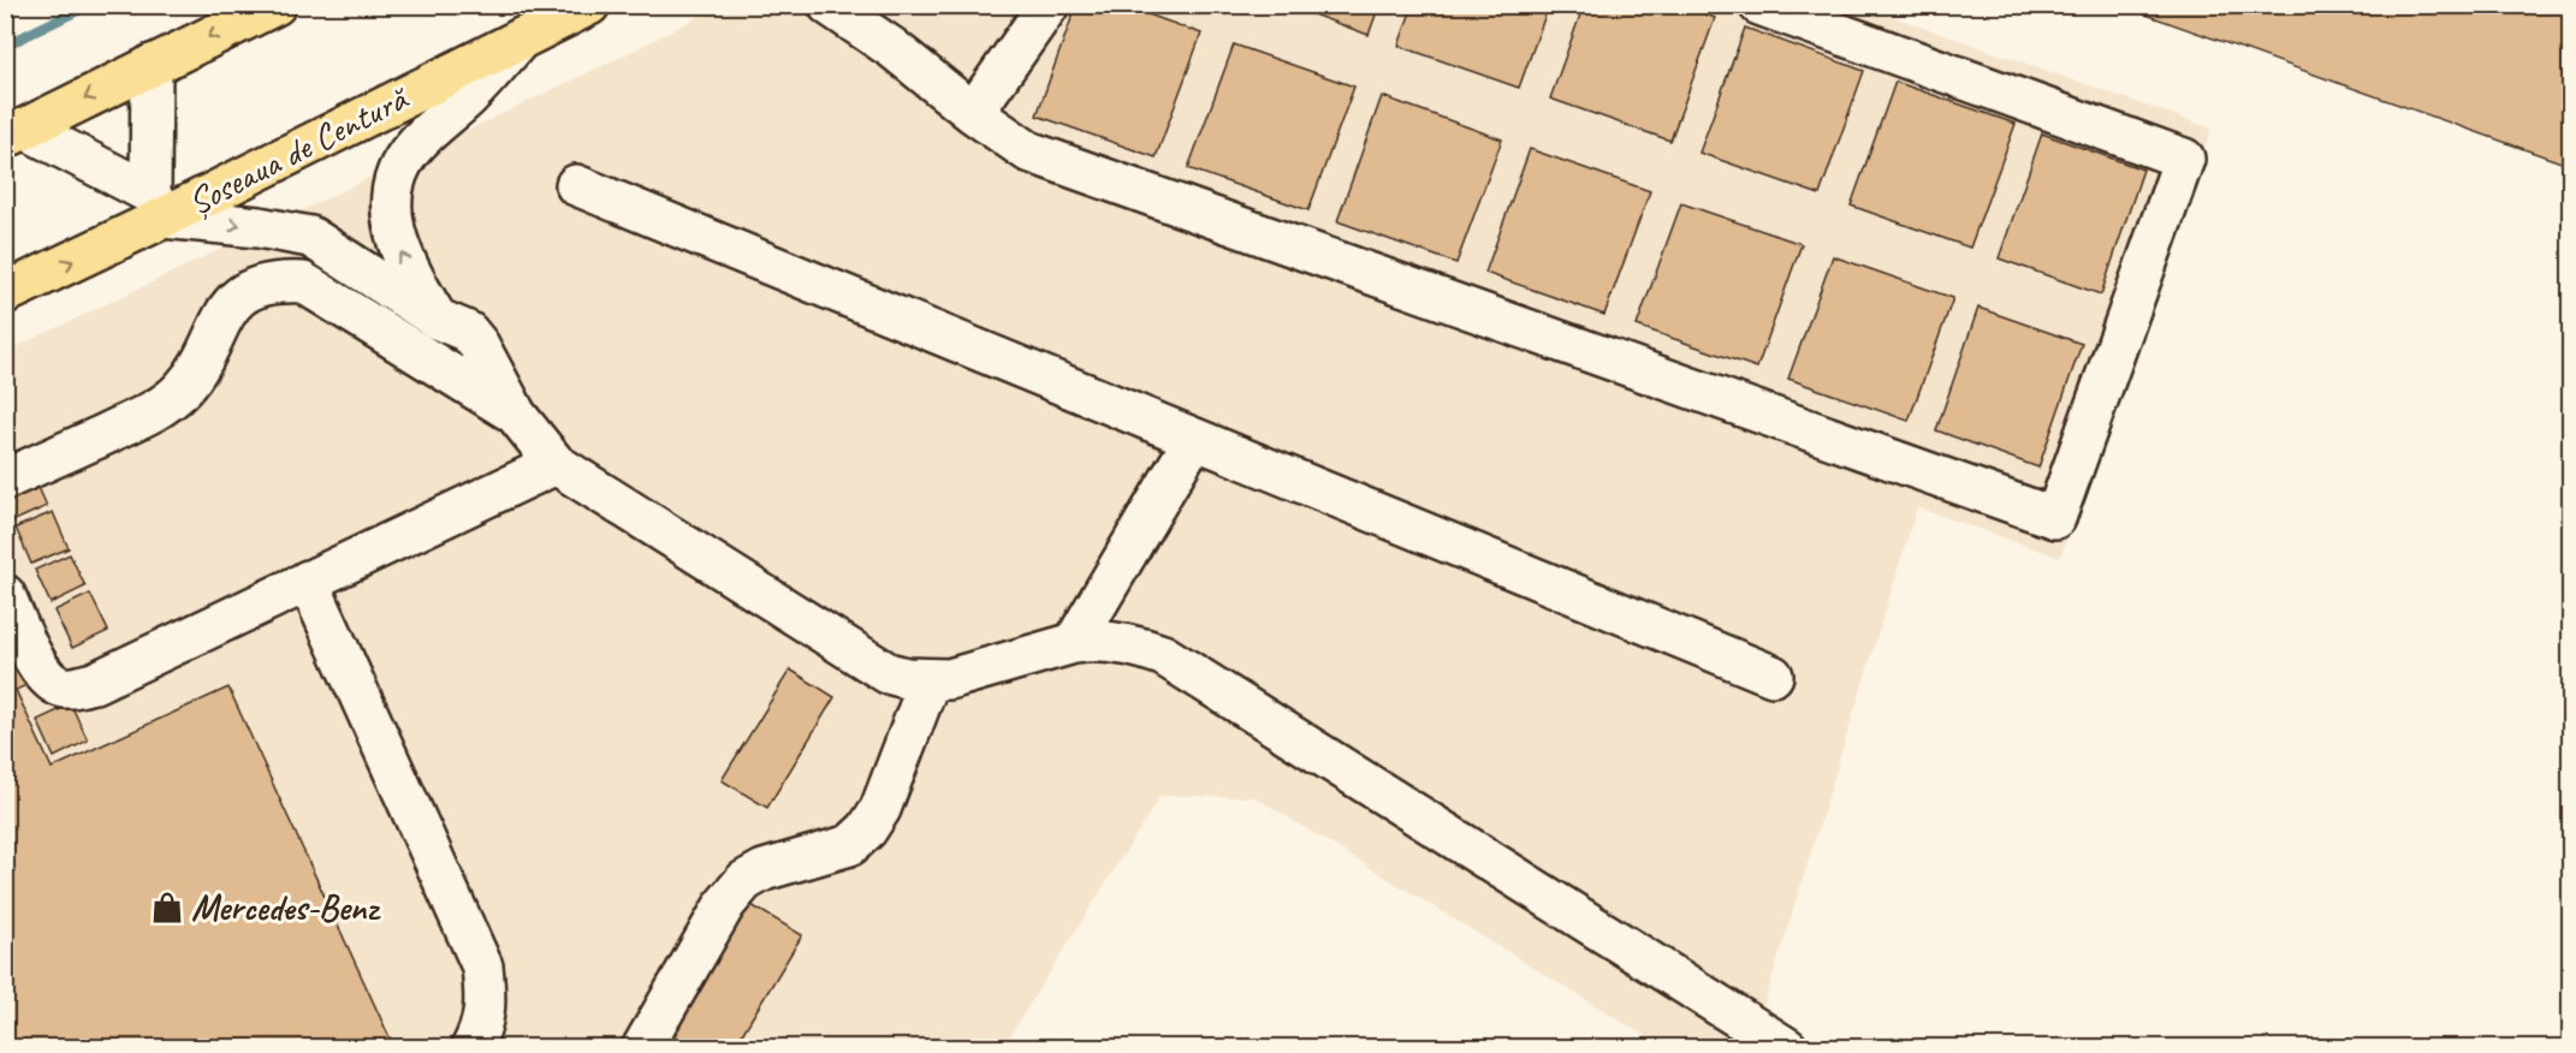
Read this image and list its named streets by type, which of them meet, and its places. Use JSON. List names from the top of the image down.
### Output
{
  "streets": {
    "main road": ["Șoseaua de Centură"]
  },
  "places": {
    "shop": ["Mercedes-Benz"]
  }
}
